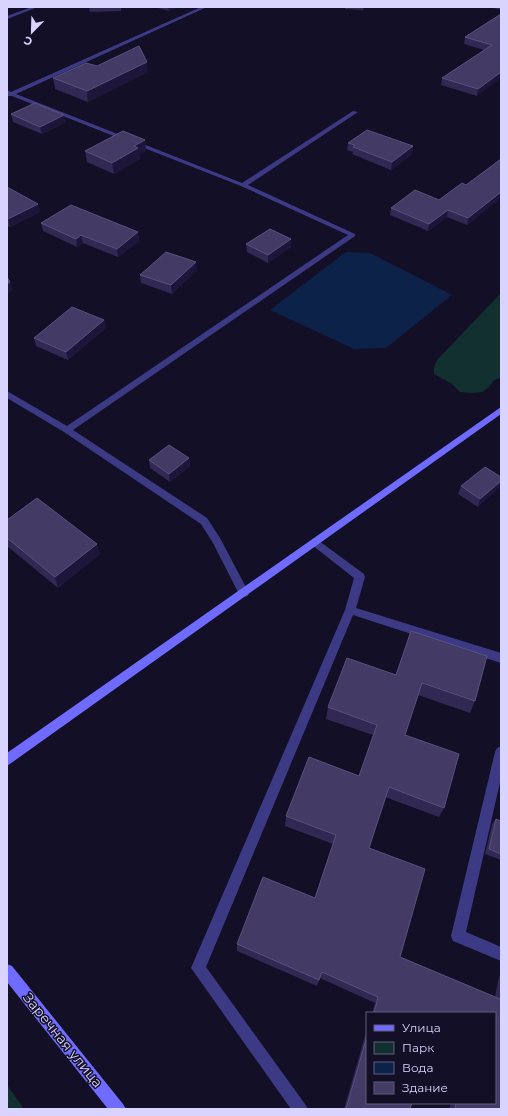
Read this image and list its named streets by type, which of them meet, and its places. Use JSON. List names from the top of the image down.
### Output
{
  "streets": {
    "street": ["Заречная улица"]
  },
  "legend": [
    "Улица",
    "Парк",
    "Вода",
    "Здание"
  ],
  "north": "bottom left"
}
